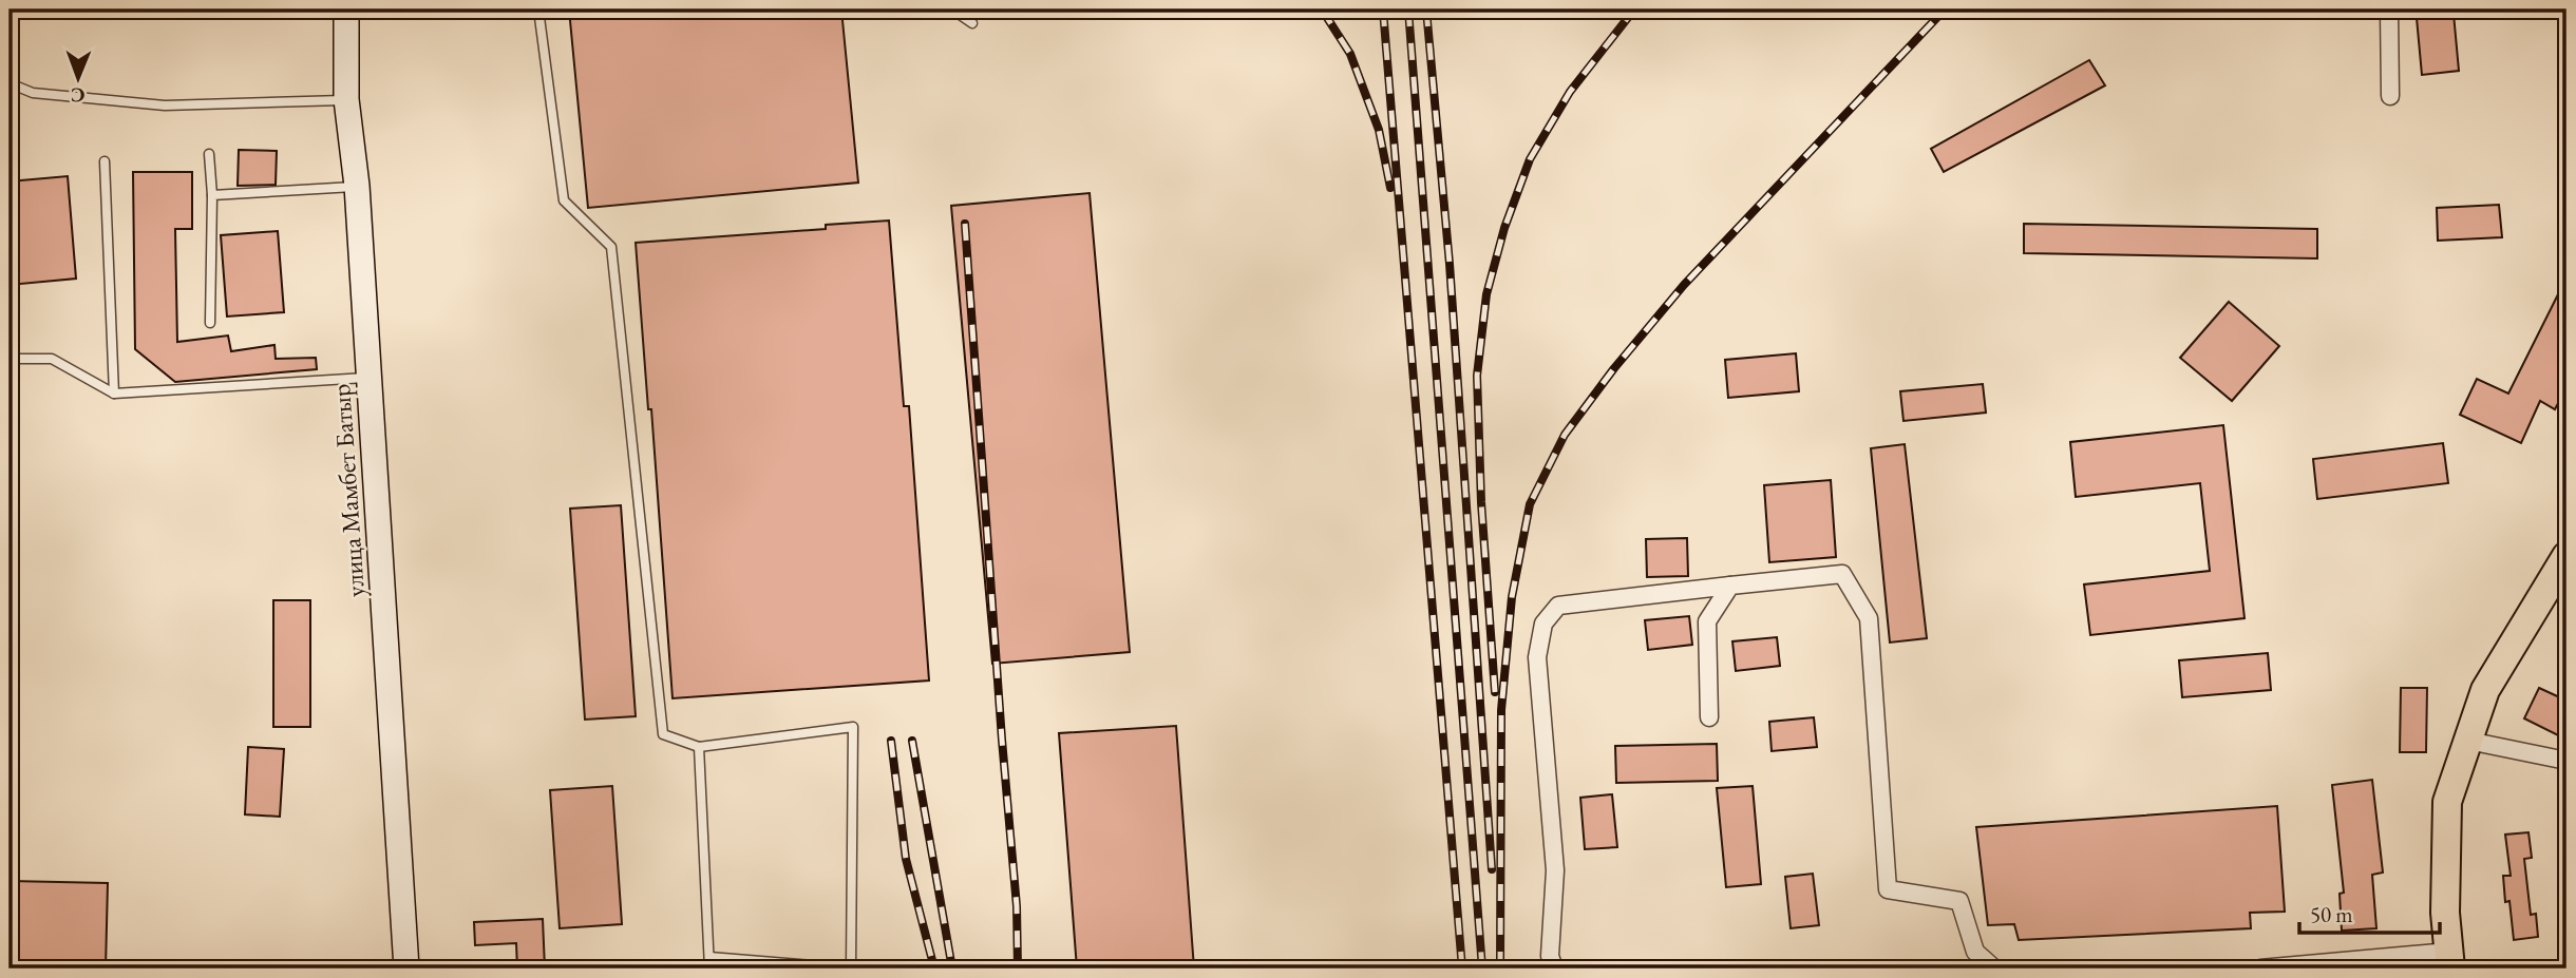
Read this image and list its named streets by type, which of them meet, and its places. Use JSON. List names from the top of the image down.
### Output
{
  "streets": {
    "main road": ["улица Мамбет Батыр"]
  },
  "scale_bar": "50 m",
  "north": "bottom"
}
